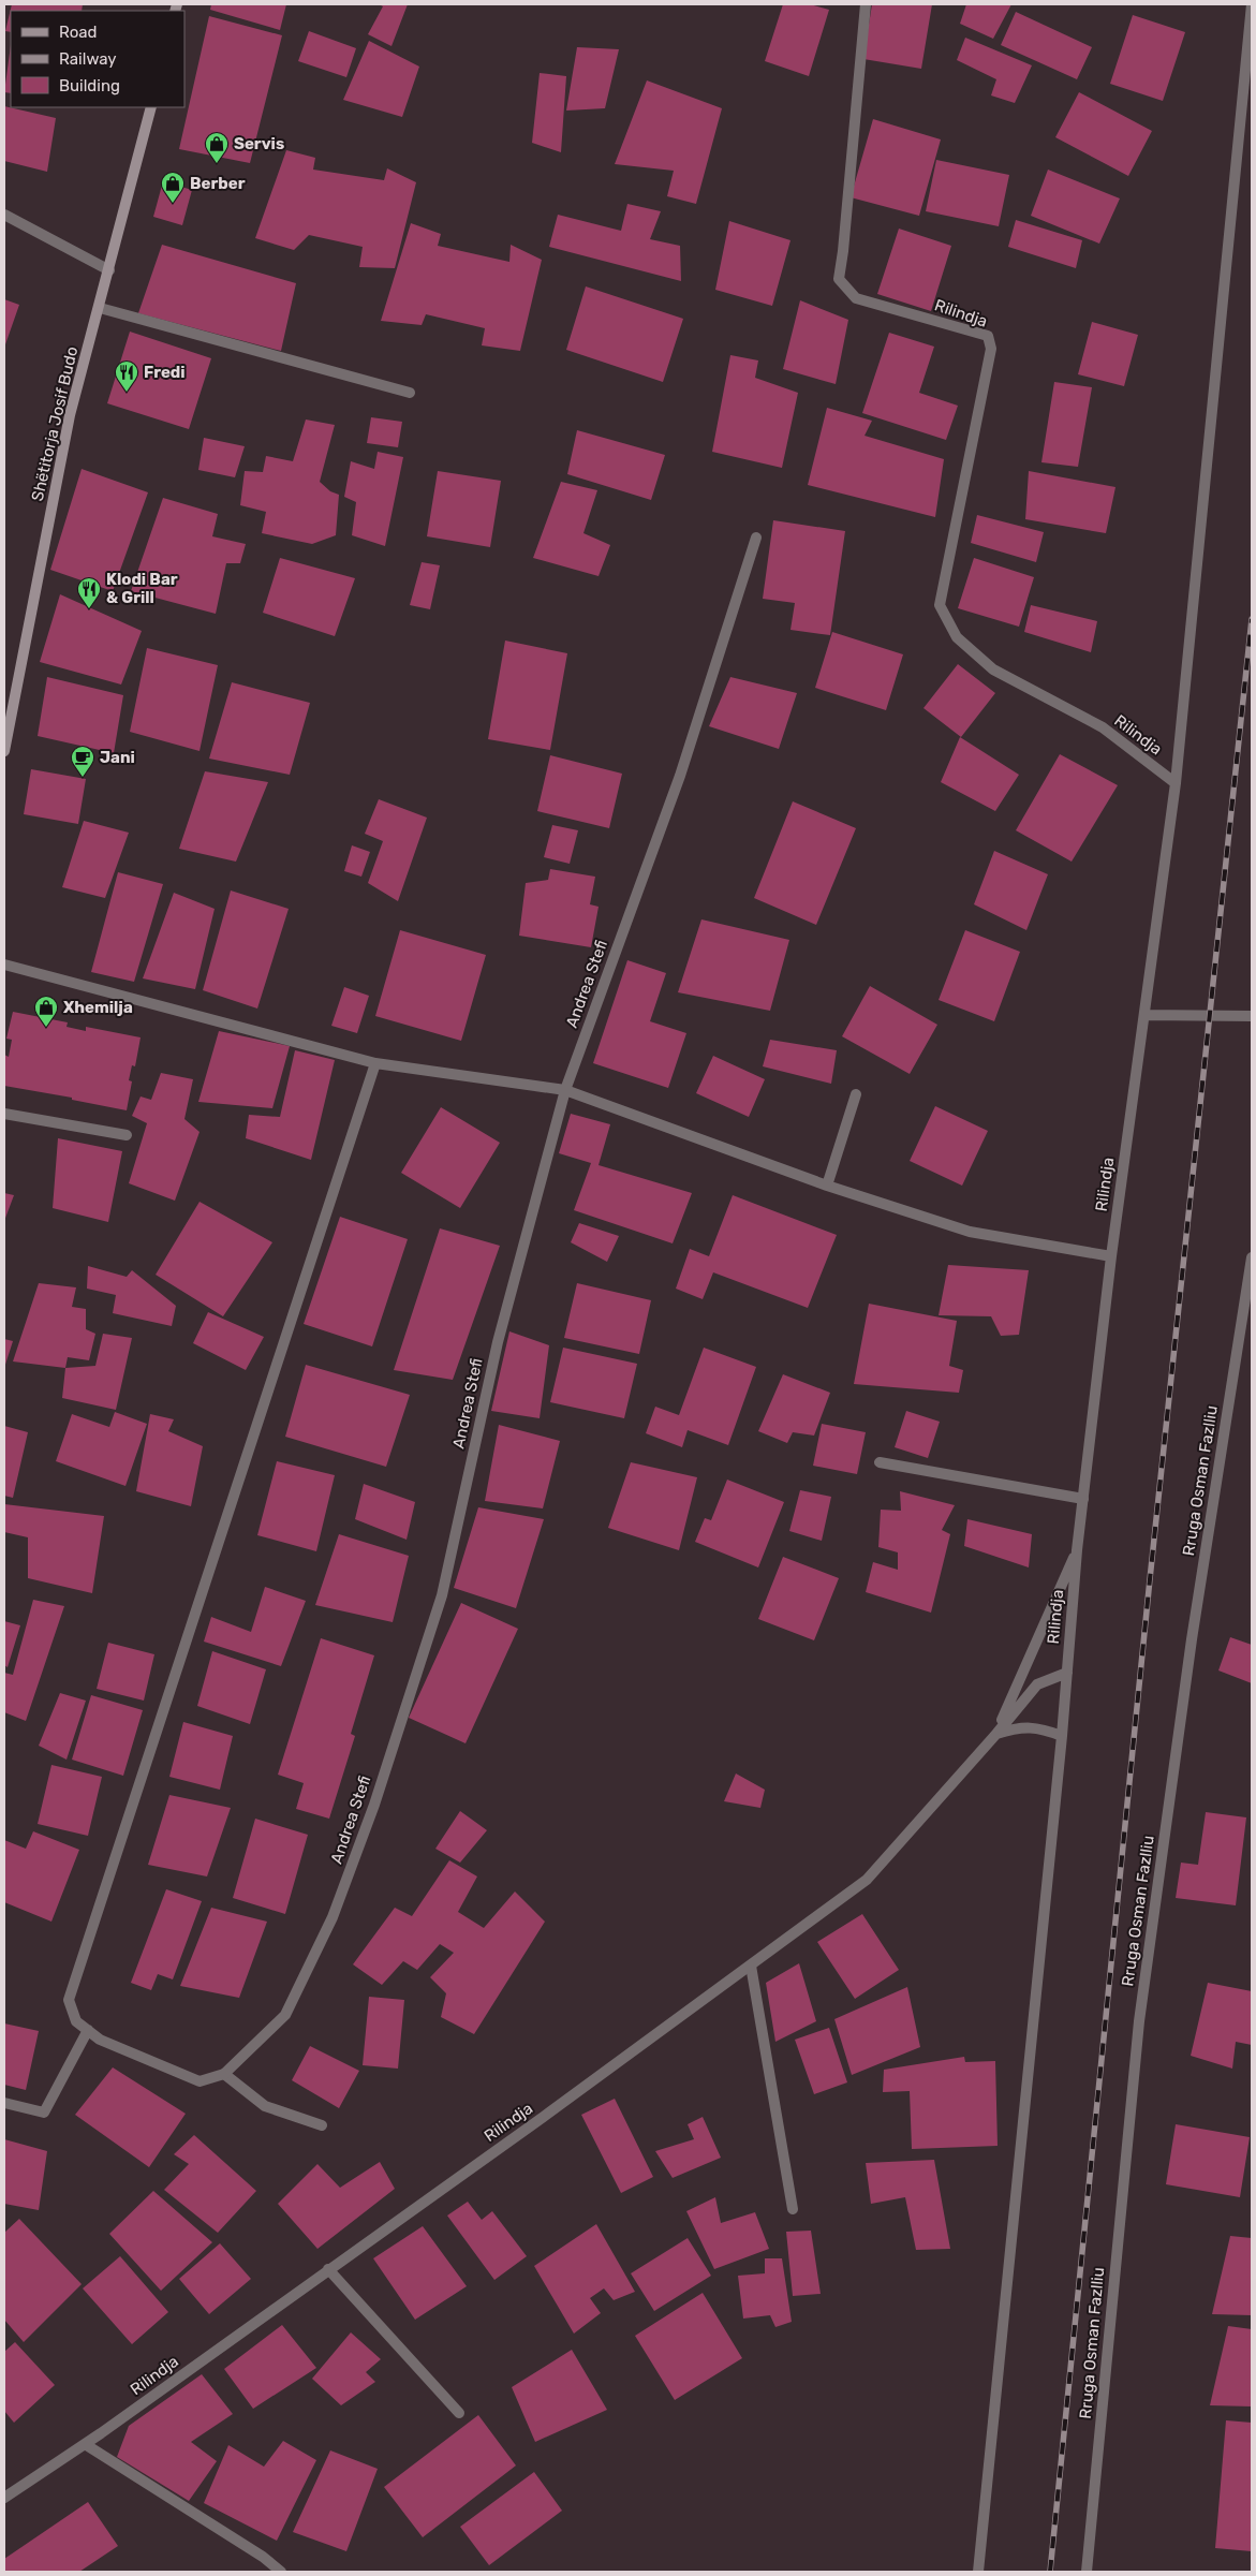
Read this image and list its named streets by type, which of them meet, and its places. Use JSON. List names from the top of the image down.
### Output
{
  "streets": {
    "main road": ["Shëtitorja Josif Budo"],
    "street": ["Rilindja", "Andrea Stefi", "Rruga Osman Fazlliu"]
  },
  "places": {
    "shop": ["Servis", "Berber", "Xhemilja"],
    "restaurant": ["Fredi", "Klodi Bar & Grill"],
    "cafe": ["Jani"]
  },
  "legend": ["Road", "Railway", "Building"]
}
